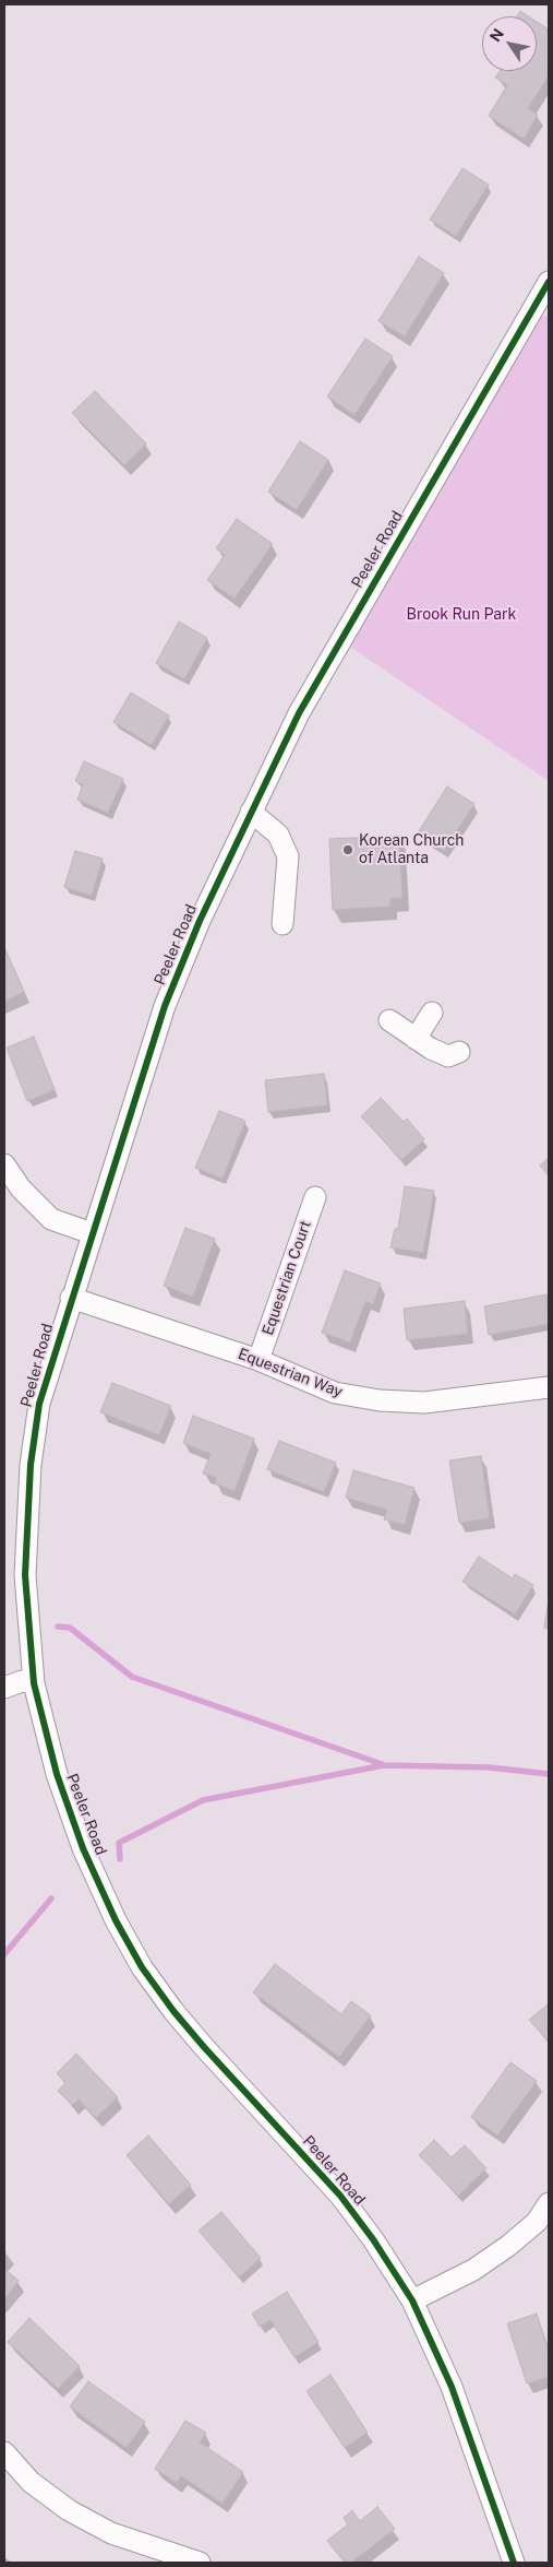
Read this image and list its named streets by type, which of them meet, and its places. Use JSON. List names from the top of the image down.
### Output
{
  "streets": {
    "street": ["Peeler Road", "Equestrian Court", "Equestrian Way"]
  },
  "crossings": [
    ["Peeler Road", "Equestrian Way"],
    ["Equestrian Court", "Equestrian Way"]
  ],
  "parks": ["Brook Run Park"],
  "places": ["Korean Church of Atlanta"],
  "north": "top left"
}
